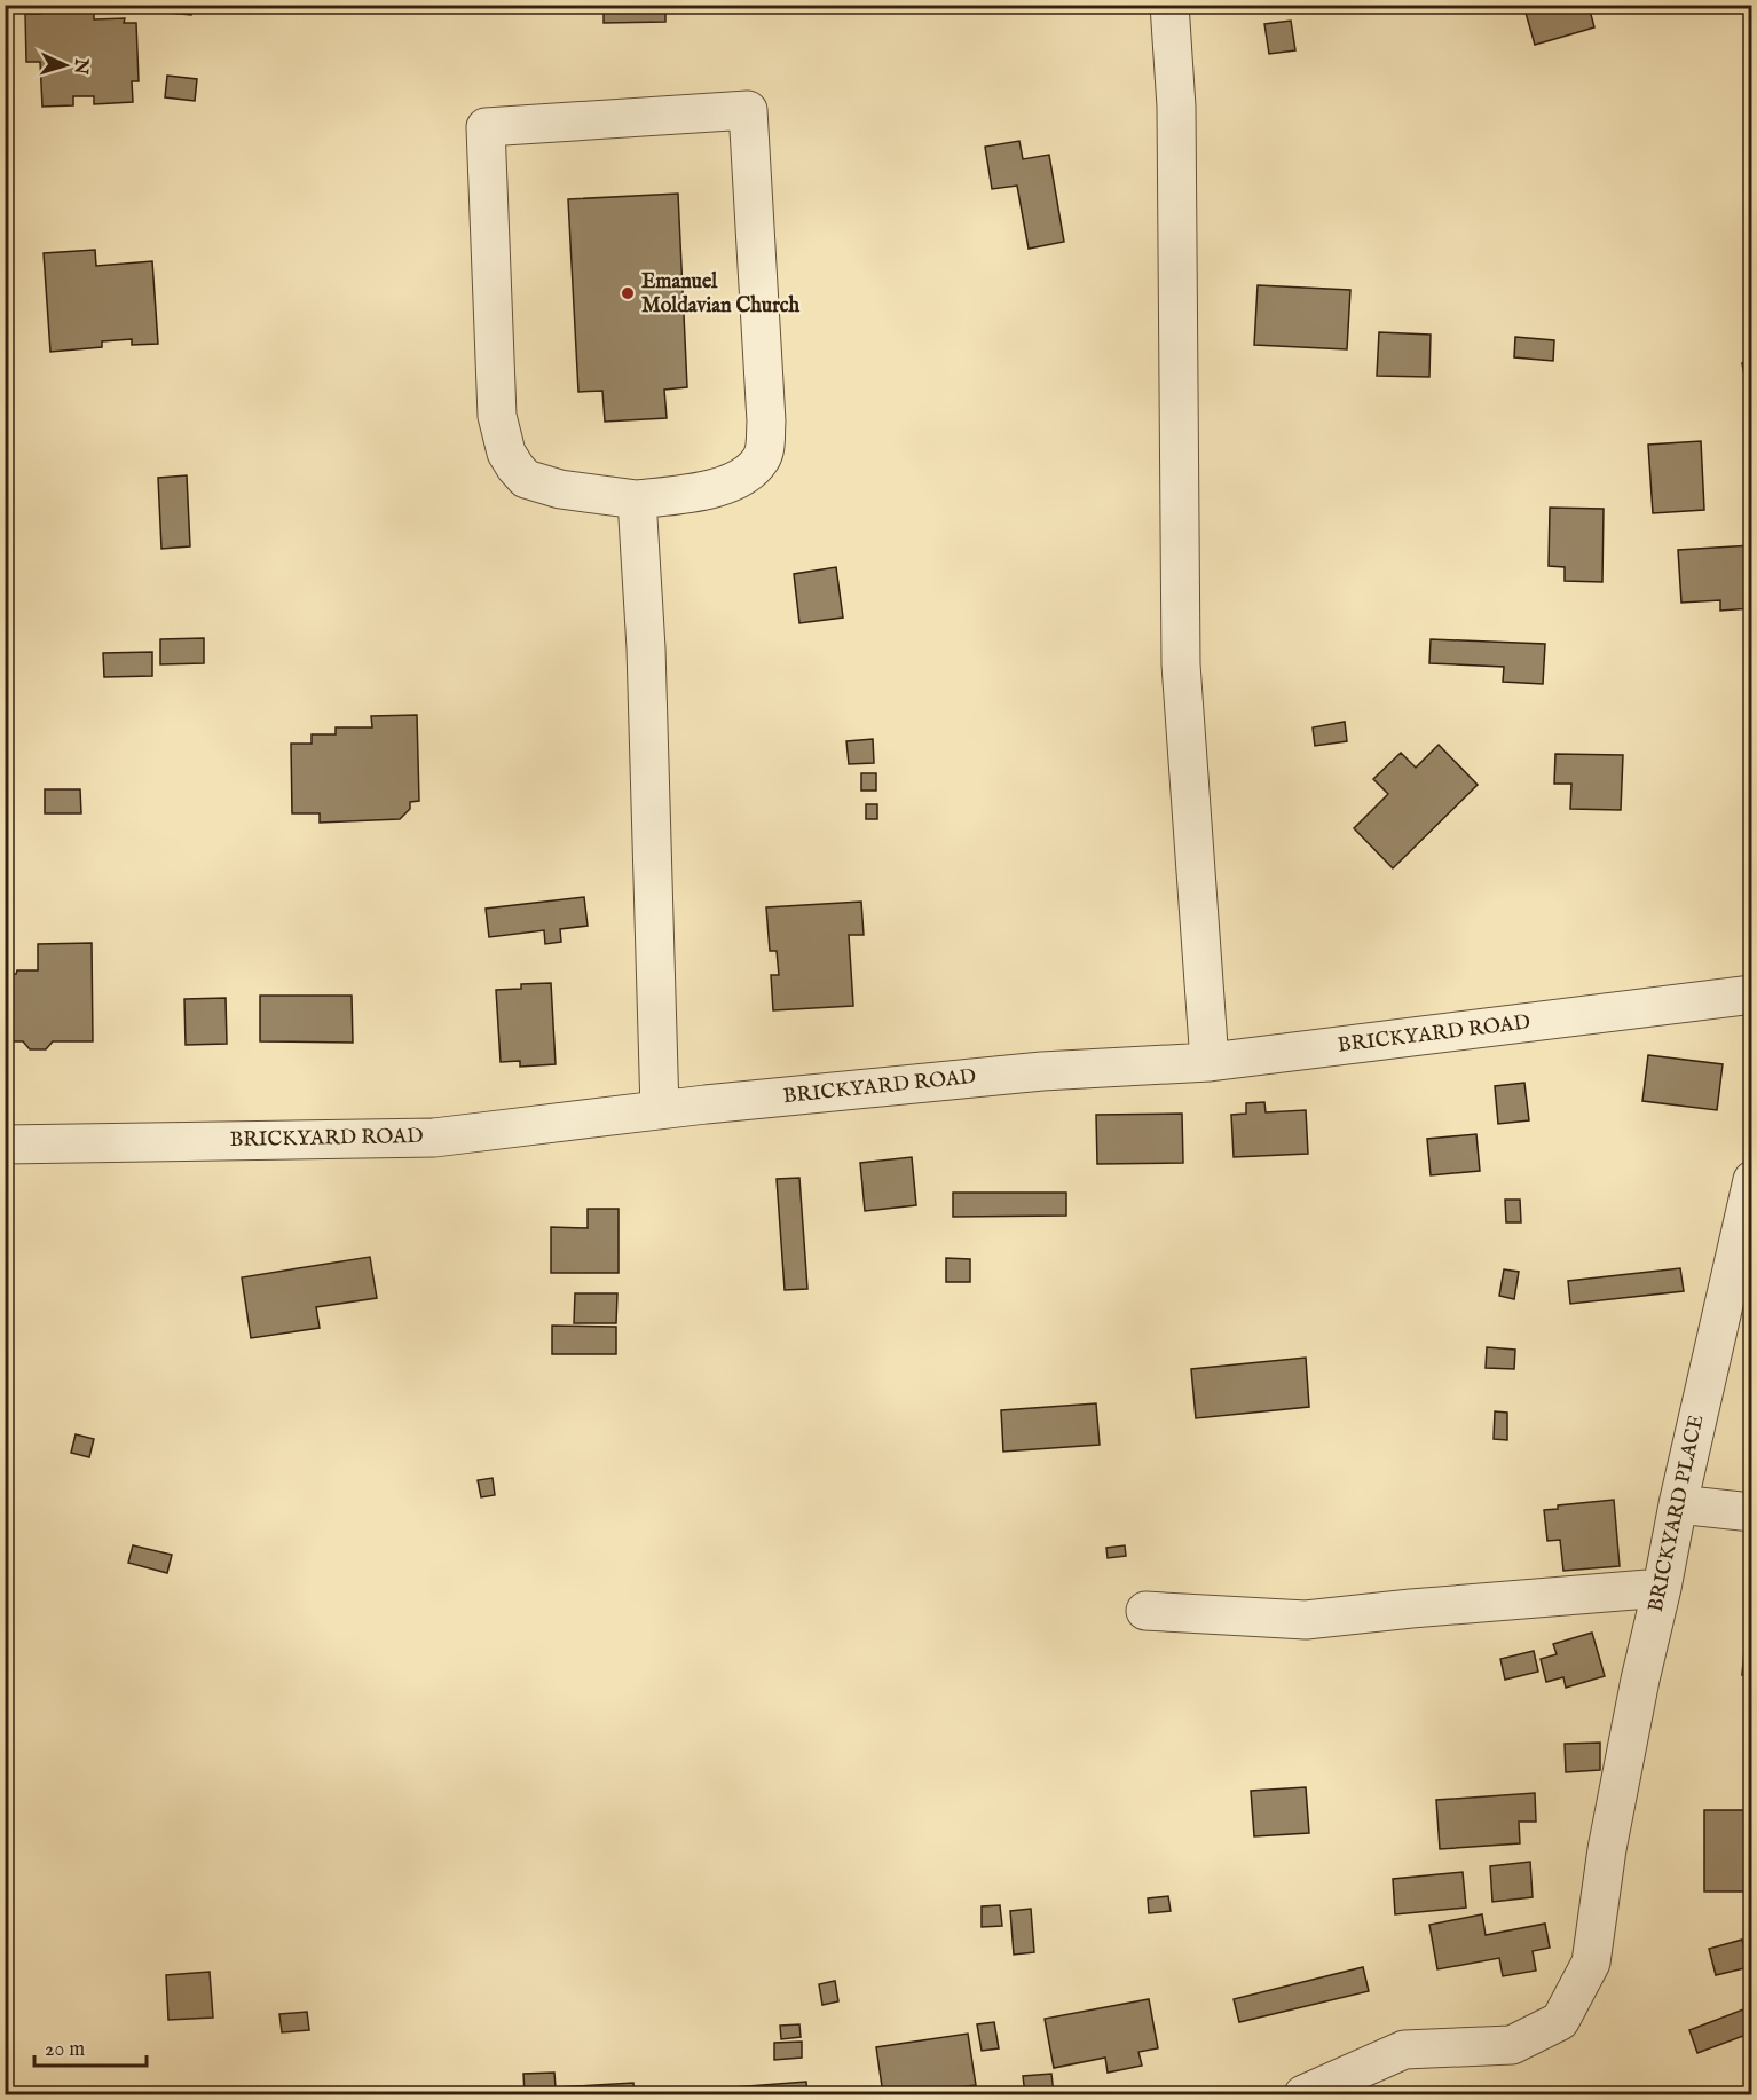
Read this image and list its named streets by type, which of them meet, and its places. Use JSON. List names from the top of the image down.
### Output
{
  "streets": {
    "street": ["BRICKYARD ROAD", "BRICKYARD PLACE"]
  },
  "places": ["Emanuel Moldavian Church"],
  "scale_bar": "20 m",
  "north": "right"
}
